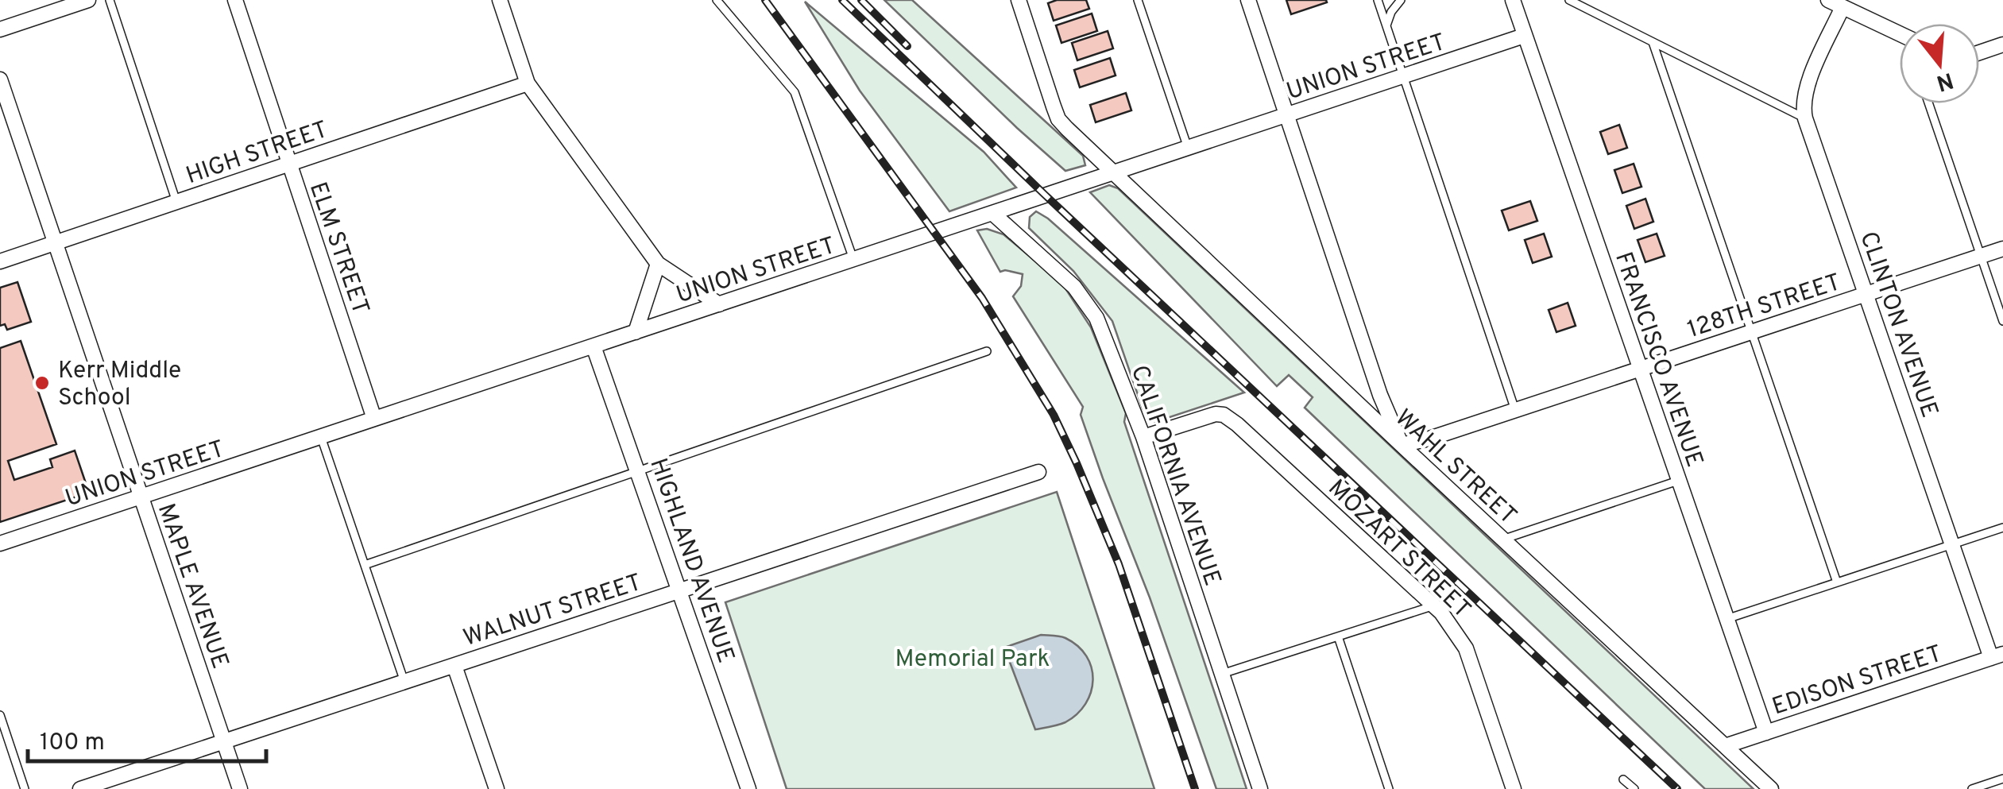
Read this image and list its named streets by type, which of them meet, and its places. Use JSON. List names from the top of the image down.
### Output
{
  "streets": {
    "street": [
      "UNION STREET",
      "HIGH STREET",
      "ELM STREET",
      "128TH STREET",
      "CLINTON AVENUE",
      "FRANCISCO AVENUE",
      "WAHL STREET",
      "CALIFORNIA AVENUE",
      "MOZART STREET",
      "HIGHLAND AVENUE",
      "MAPLE AVENUE",
      "WALNUT STREET",
      "EDISON STREET"
    ]
  },
  "crossings": [
    ["UNION STREET", "ELM STREET"],
    ["UNION STREET", "FRANCISCO AVENUE"],
    ["UNION STREET", "WAHL STREET"],
    ["UNION STREET", "CALIFORNIA AVENUE"],
    ["UNION STREET", "HIGHLAND AVENUE"],
    ["UNION STREET", "MAPLE AVENUE"],
    ["HIGH STREET", "ELM STREET"],
    ["HIGH STREET", "MAPLE AVENUE"],
    ["128TH STREET", "CLINTON AVENUE"],
    ["128TH STREET", "FRANCISCO AVENUE"],
    ["128TH STREET", "WAHL STREET"],
    ["CLINTON AVENUE", "EDISON STREET"],
    ["FRANCISCO AVENUE", "EDISON STREET"],
    ["WAHL STREET", "EDISON STREET"],
    ["CALIFORNIA AVENUE", "MOZART STREET"],
    ["HIGHLAND AVENUE", "WALNUT STREET"],
    ["MAPLE AVENUE", "WALNUT STREET"]
  ],
  "parks": ["Memorial Park"],
  "places": ["Kerr Middle School"],
  "scale_bar": "100 m",
  "north": "bottom"
}
